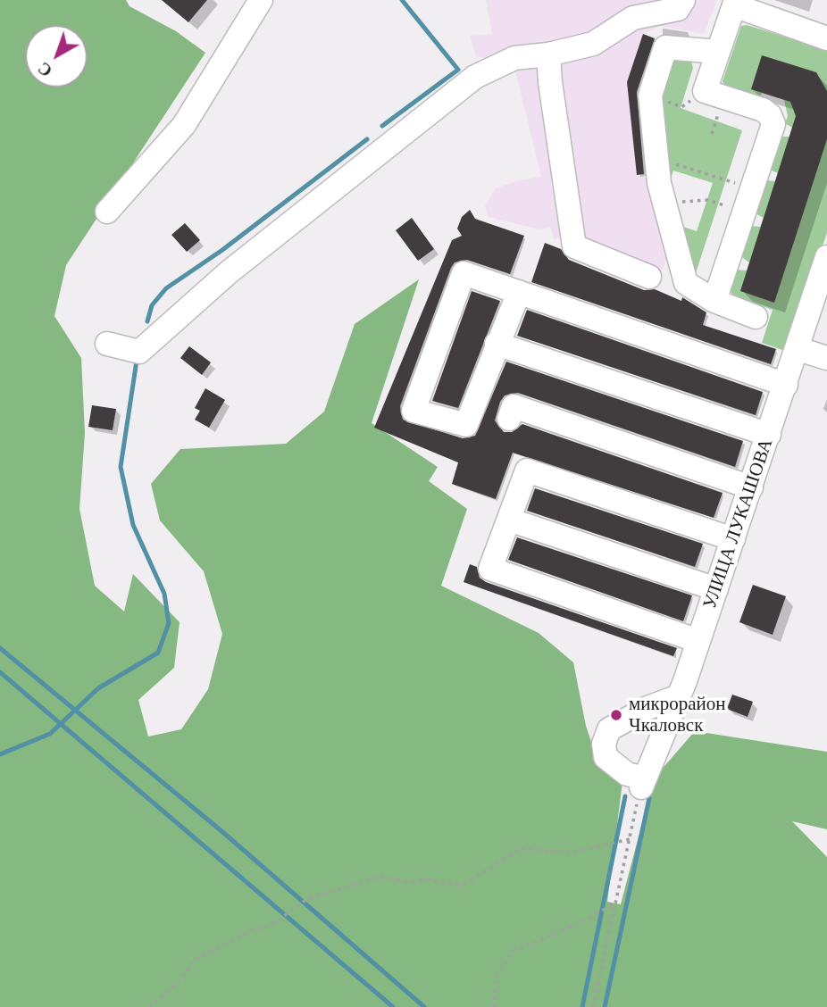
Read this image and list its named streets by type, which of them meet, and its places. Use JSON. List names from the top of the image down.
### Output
{
  "streets": {
    "street": ["УЛИЦА ЛУКАШОВА"]
  },
  "places": ["микрорайон Чкаловск"],
  "north": "bottom left"
}
